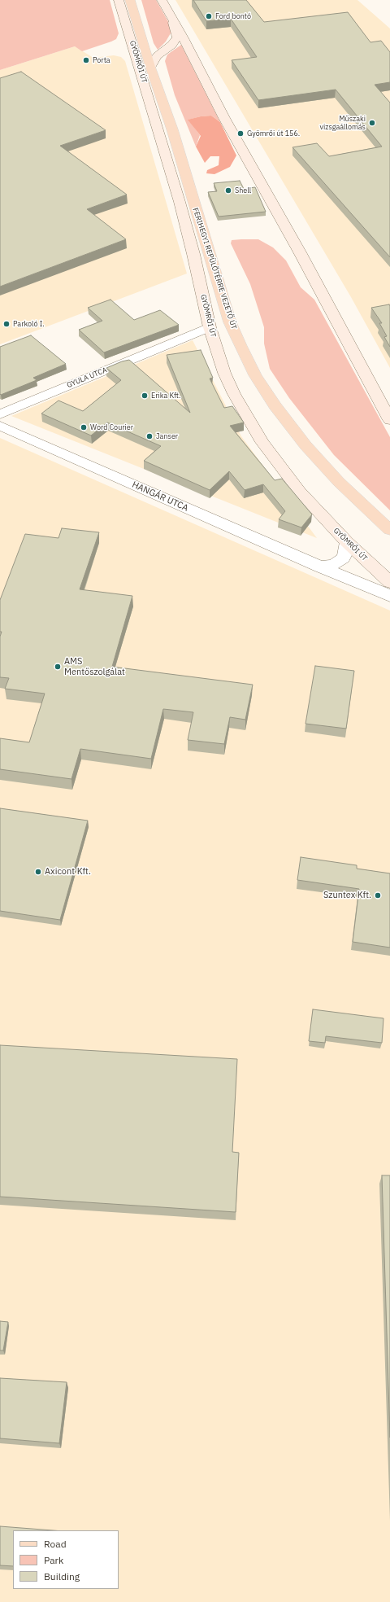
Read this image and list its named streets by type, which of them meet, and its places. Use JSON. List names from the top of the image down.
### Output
{
  "streets": {
    "main road": ["FERIHEGYI REPÜLŐTÉRRE VEZETŐ ÚT"],
    "street": ["GYÖMRŐI ÚT", "GYULA UTCA", "HANGÁR UTCA"]
  },
  "crossings": [
    ["GYÖMRŐI ÚT", "FERIHEGYI REPÜLŐTÉRRE VEZETŐ ÚT"],
    ["GYÖMRŐI ÚT", "GYULA UTCA"]
  ],
  "places": [
    "Ford bontó",
    "Porta",
    "Műszaki vizsgaállomás",
    "Gyömrői út 156.",
    "Shell",
    "Parkoló I.",
    "Erika Kft.",
    "Word Courier",
    "Janser",
    "AMS Mentőszolgálat",
    "Axicont Kft.",
    "Szuntex Kft."
  ],
  "legend": ["Road", "Park", "Building"]
}
